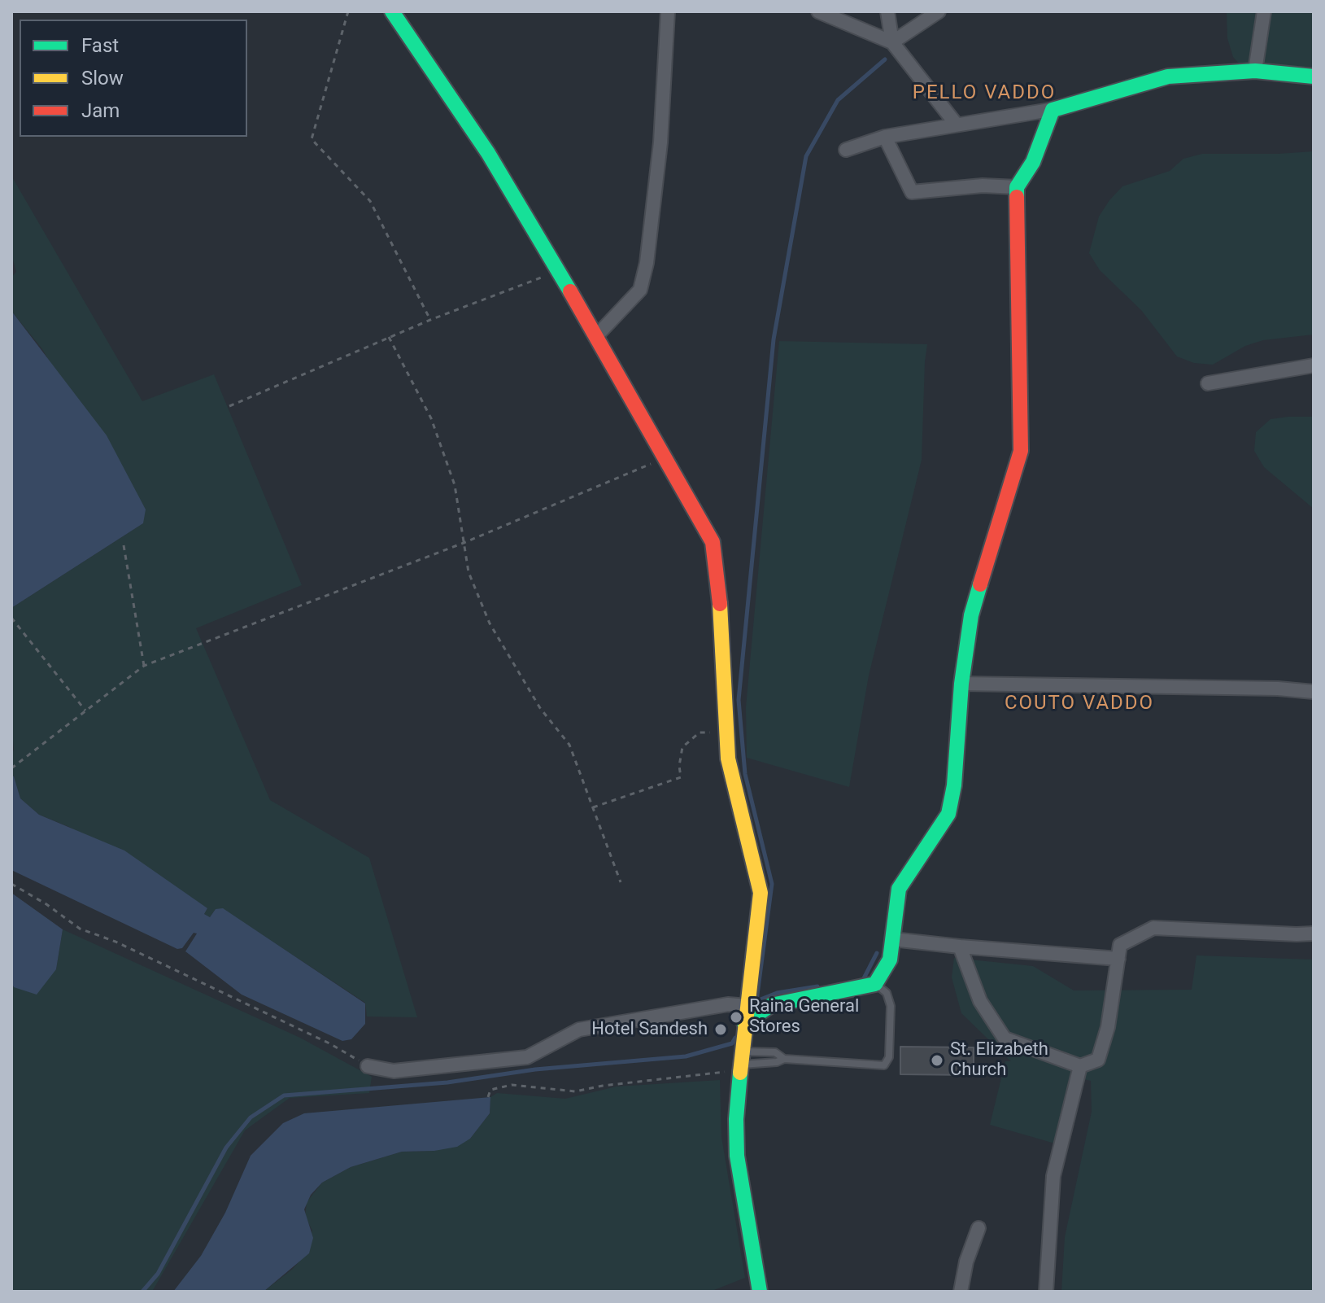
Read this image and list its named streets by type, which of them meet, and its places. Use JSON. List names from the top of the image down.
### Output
{
  "districts": ["PELLO VADDO", "COUTO VADDO"],
  "places": ["Raina General Stores", "Hotel Sandesh", "St. Elizabeth Church"],
  "legend": ["Fast", "Slow", "Jam"]
}
